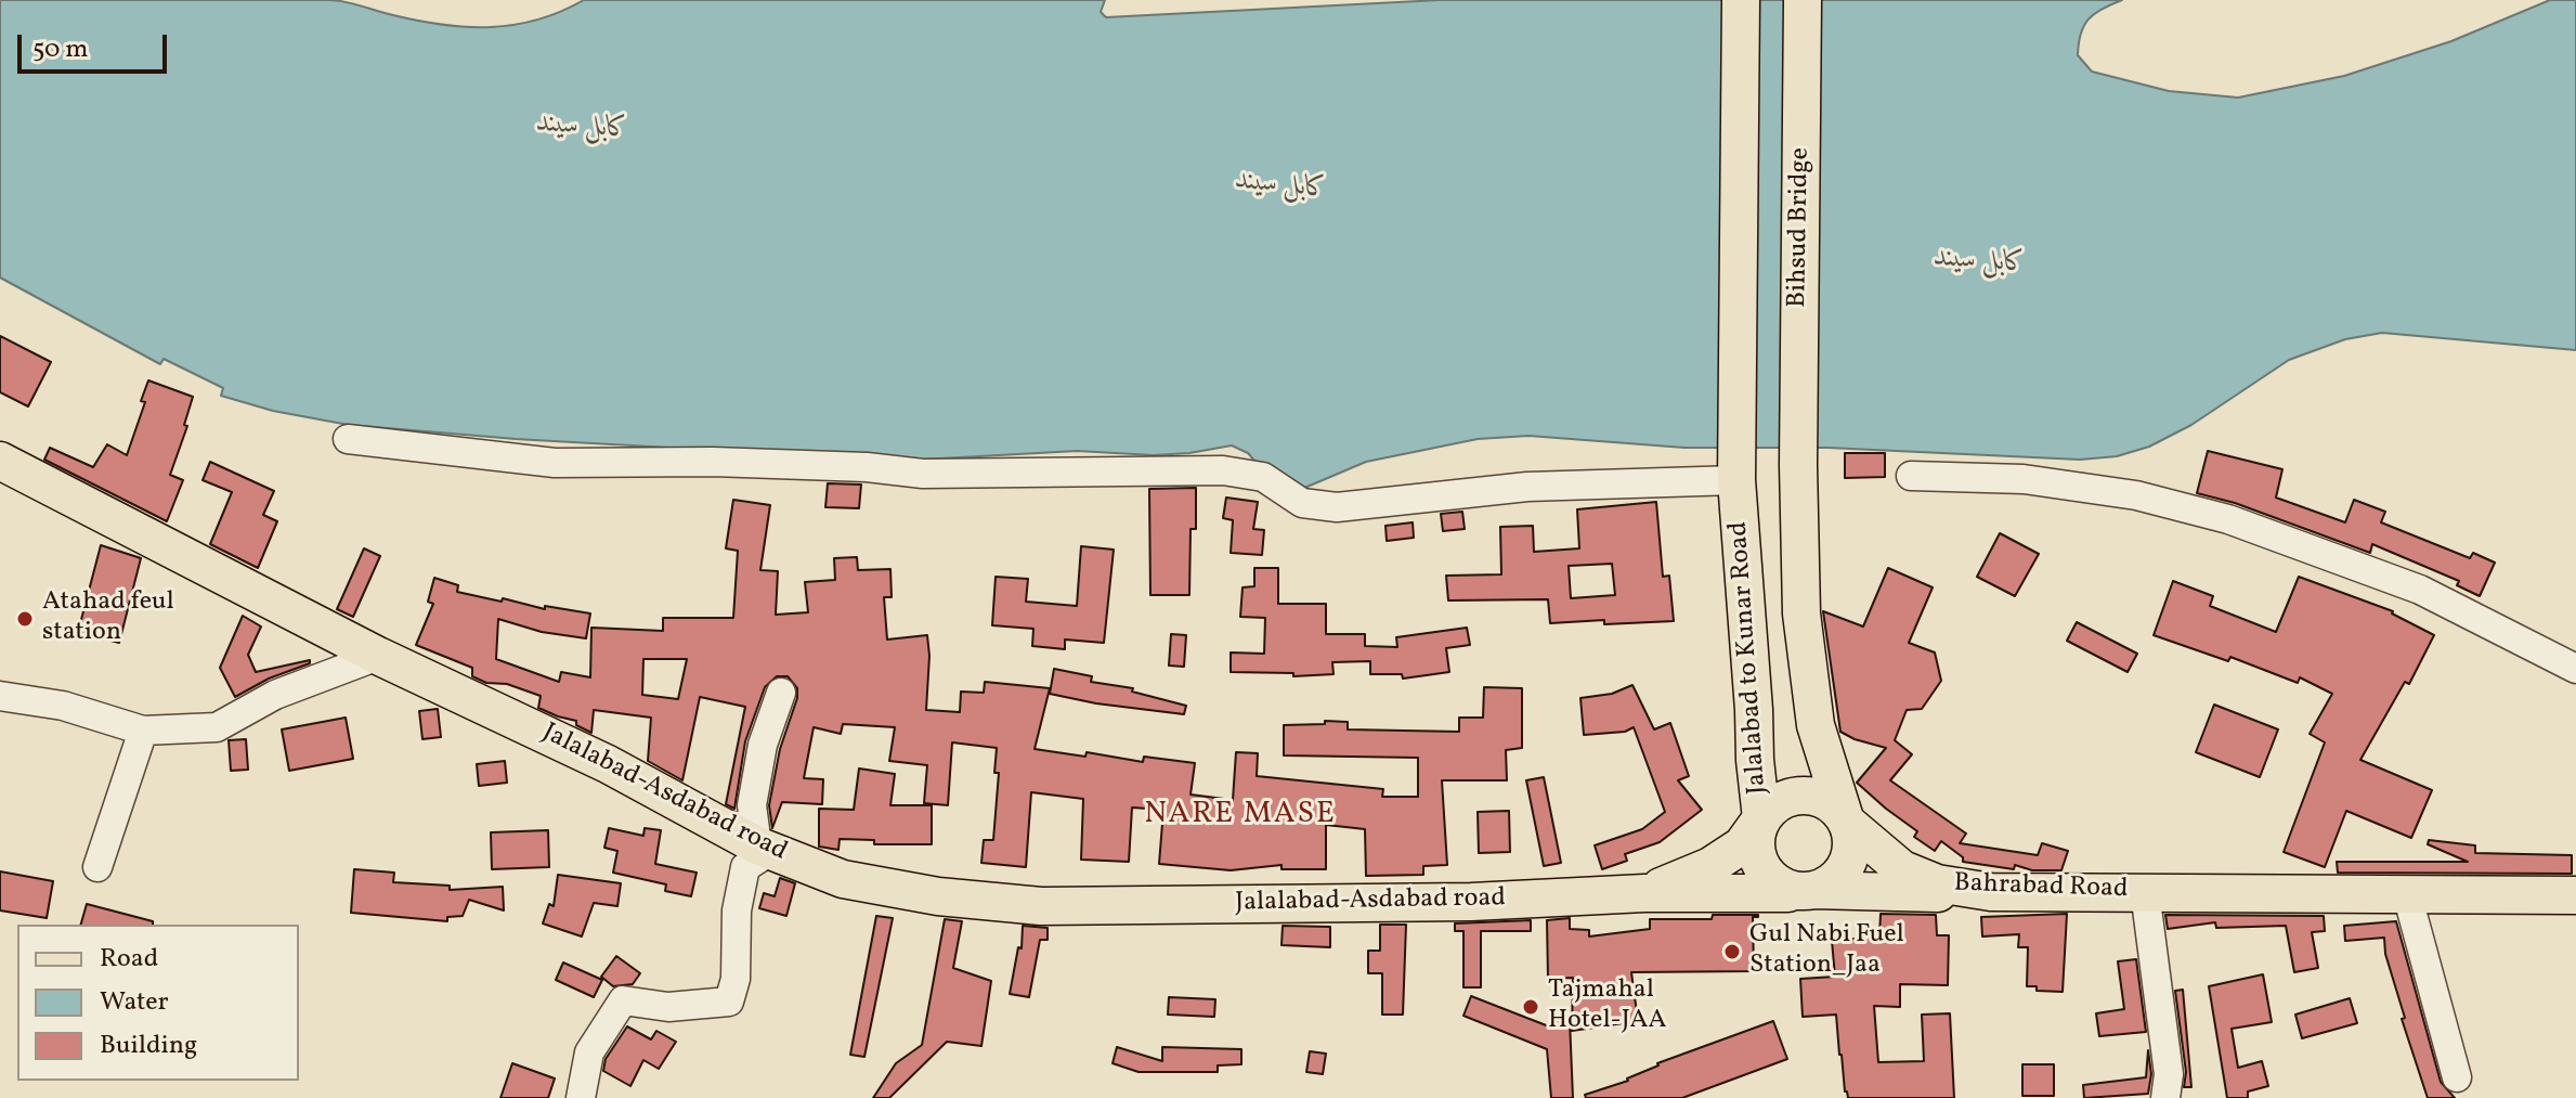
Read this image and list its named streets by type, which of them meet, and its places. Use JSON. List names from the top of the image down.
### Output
{
  "streets": {
    "main road": [
      "Bihsud Bridge",
      "Jalalabad to Kunar Road",
      "Jalalabad-Asdabad road",
      "Bahrabad Road"
    ]
  },
  "crossings": [
    ["Bihsud Bridge", "Jalalabad to Kunar Road"],
    ["Bihsud Bridge", "Jalalabad-Asdabad road"],
    ["Bihsud Bridge", "Bahrabad Road"],
    ["Jalalabad to Kunar Road", "Jalalabad-Asdabad road"],
    ["Jalalabad to Kunar Road", "Bahrabad Road"],
    ["Jalalabad-Asdabad road", "Bahrabad Road"]
  ],
  "districts": ["NARE MASE"],
  "water": ["کابل سيند"],
  "places": ["Atahad feul station", "Gul Nabi Fuel Station_Jaa", "Tajmahal Hotel-JAA"],
  "legend": ["Road", "Water", "Building"],
  "scale_bar": "50 m"
}
